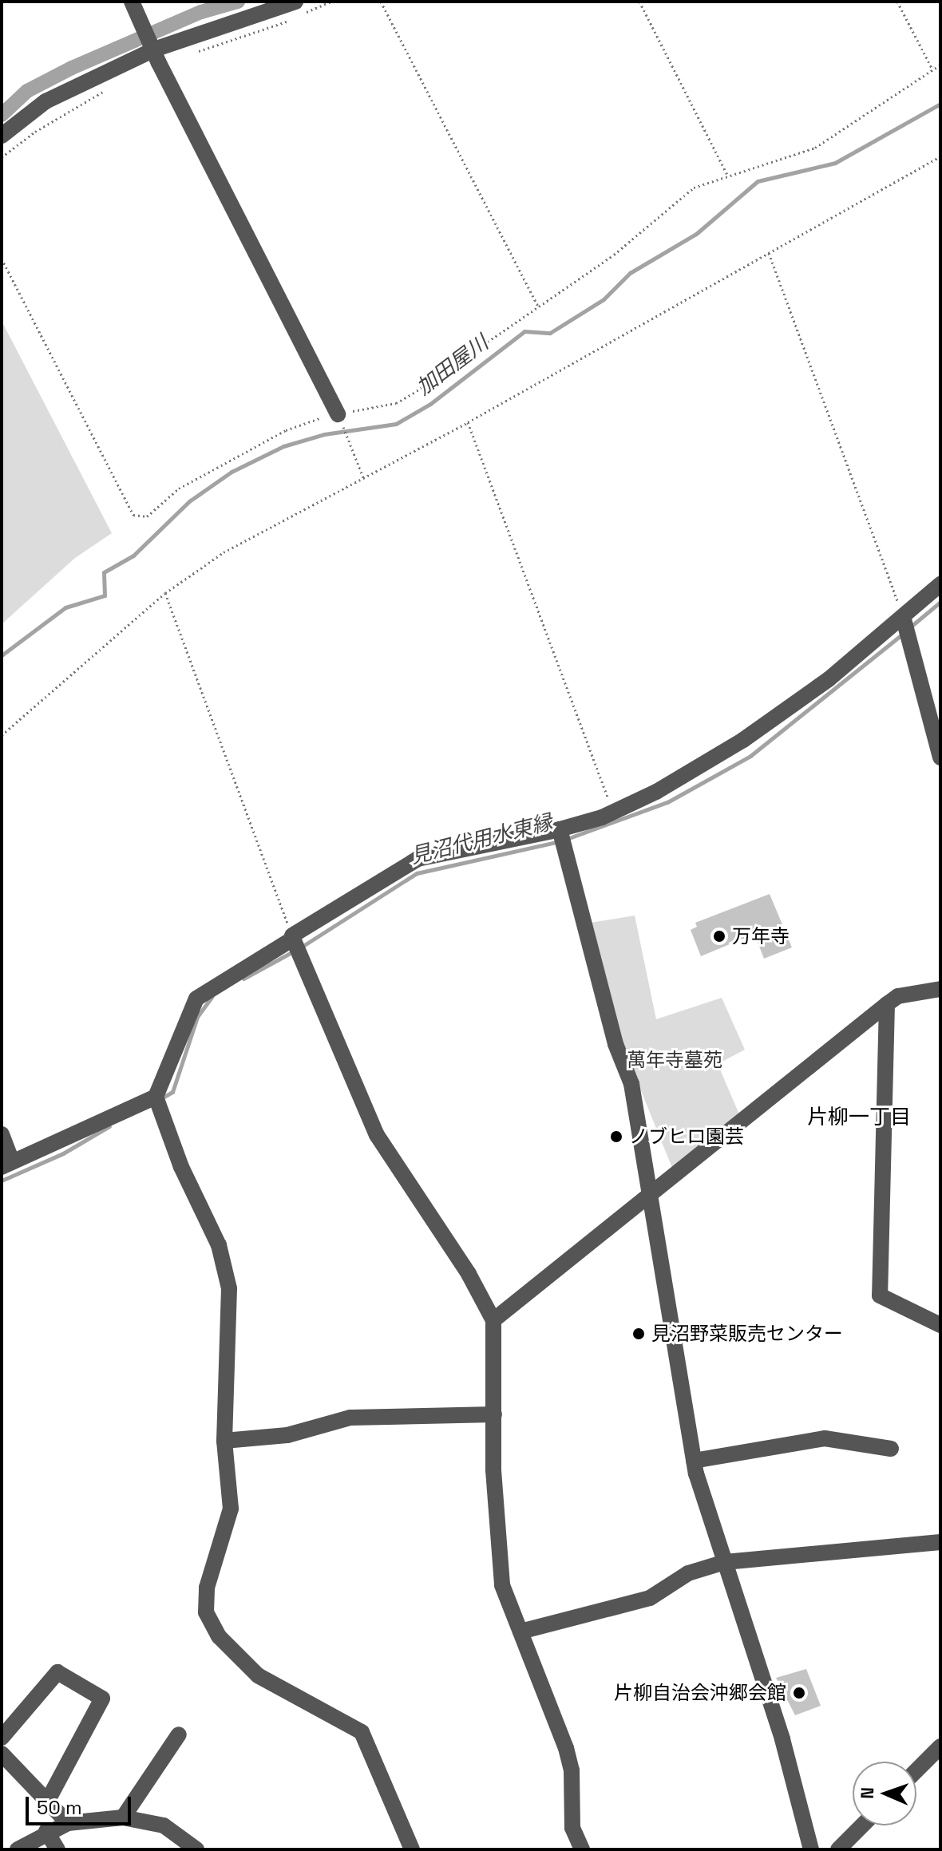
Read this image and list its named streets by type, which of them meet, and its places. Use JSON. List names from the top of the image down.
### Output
{
  "districts": ["片柳一丁目"],
  "water": ["加田屋川", "見沼代用水東縁"],
  "parks": ["萬年寺墓苑"],
  "places": [
    "万年寺",
    "ノブヒロ園芸",
    "見沼野菜販売センター",
    "片柳自治会沖郷会館"
  ],
  "scale_bar": "50 m",
  "north": "left"
}
